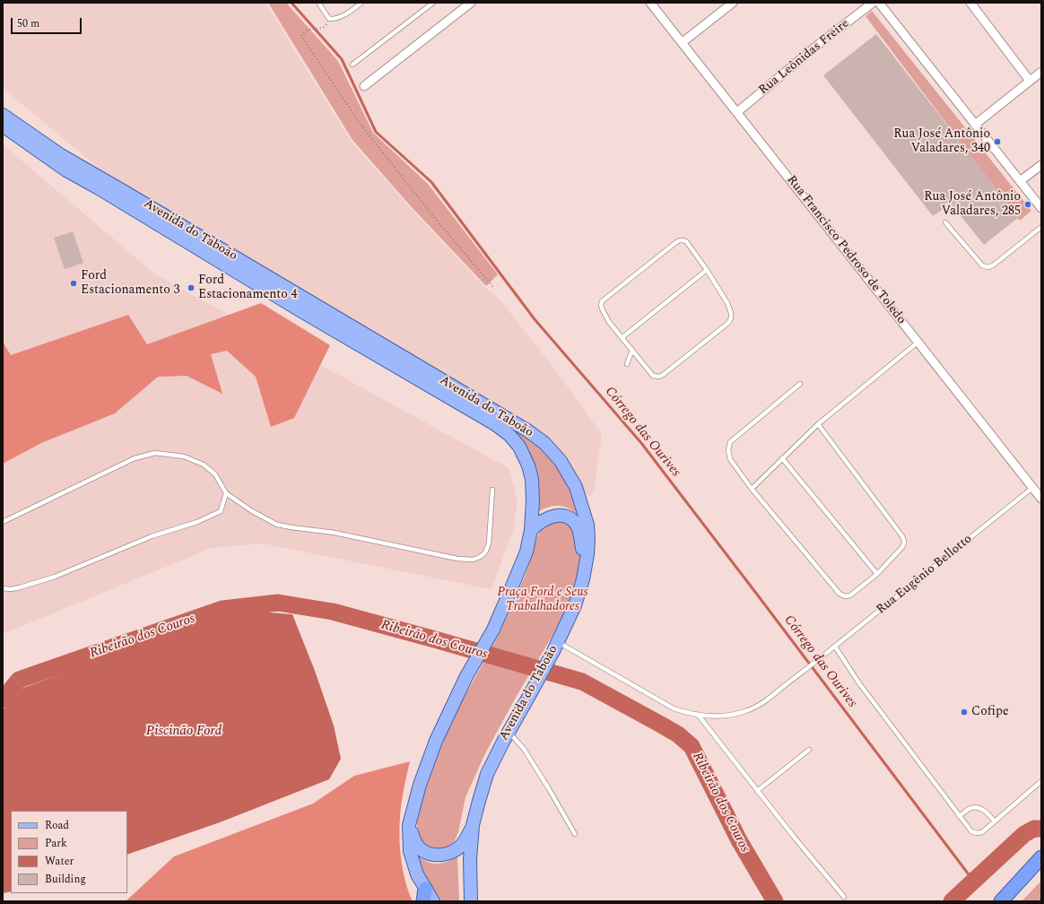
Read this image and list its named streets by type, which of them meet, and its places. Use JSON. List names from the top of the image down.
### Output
{
  "streets": {
    "main road": ["Avenida do Taboão"],
    "street": ["Rua Leônidas Freire", "Rua Francisco Pedroso de Toledo"],
    "lane": ["Rua Eugênio Bellotto"]
  },
  "crossings": [
    ["Rua Leônidas Freire", "Rua Francisco Pedroso de Toledo"],
    ["Avenida do Taboão", "Rua Eugênio Bellotto"],
    ["Rua Francisco Pedroso de Toledo", "Rua Eugênio Bellotto"]
  ],
  "water": ["Córrego das Ourives", "Ribeirão dos Couros", "Piscinão Ford"],
  "parks": ["Praça Ford e Seus Trabalhadores"],
  "places": [
    "Rua José Antônio Valadares, 340",
    "Rua José Antônio Valadares, 285",
    "Ford Estacionamento 3",
    "Ford Estacionamento 4",
    "Cofipe"
  ],
  "legend": [
    "Road",
    "Park",
    "Water",
    "Building"
  ],
  "scale_bar": "50 m"
}
